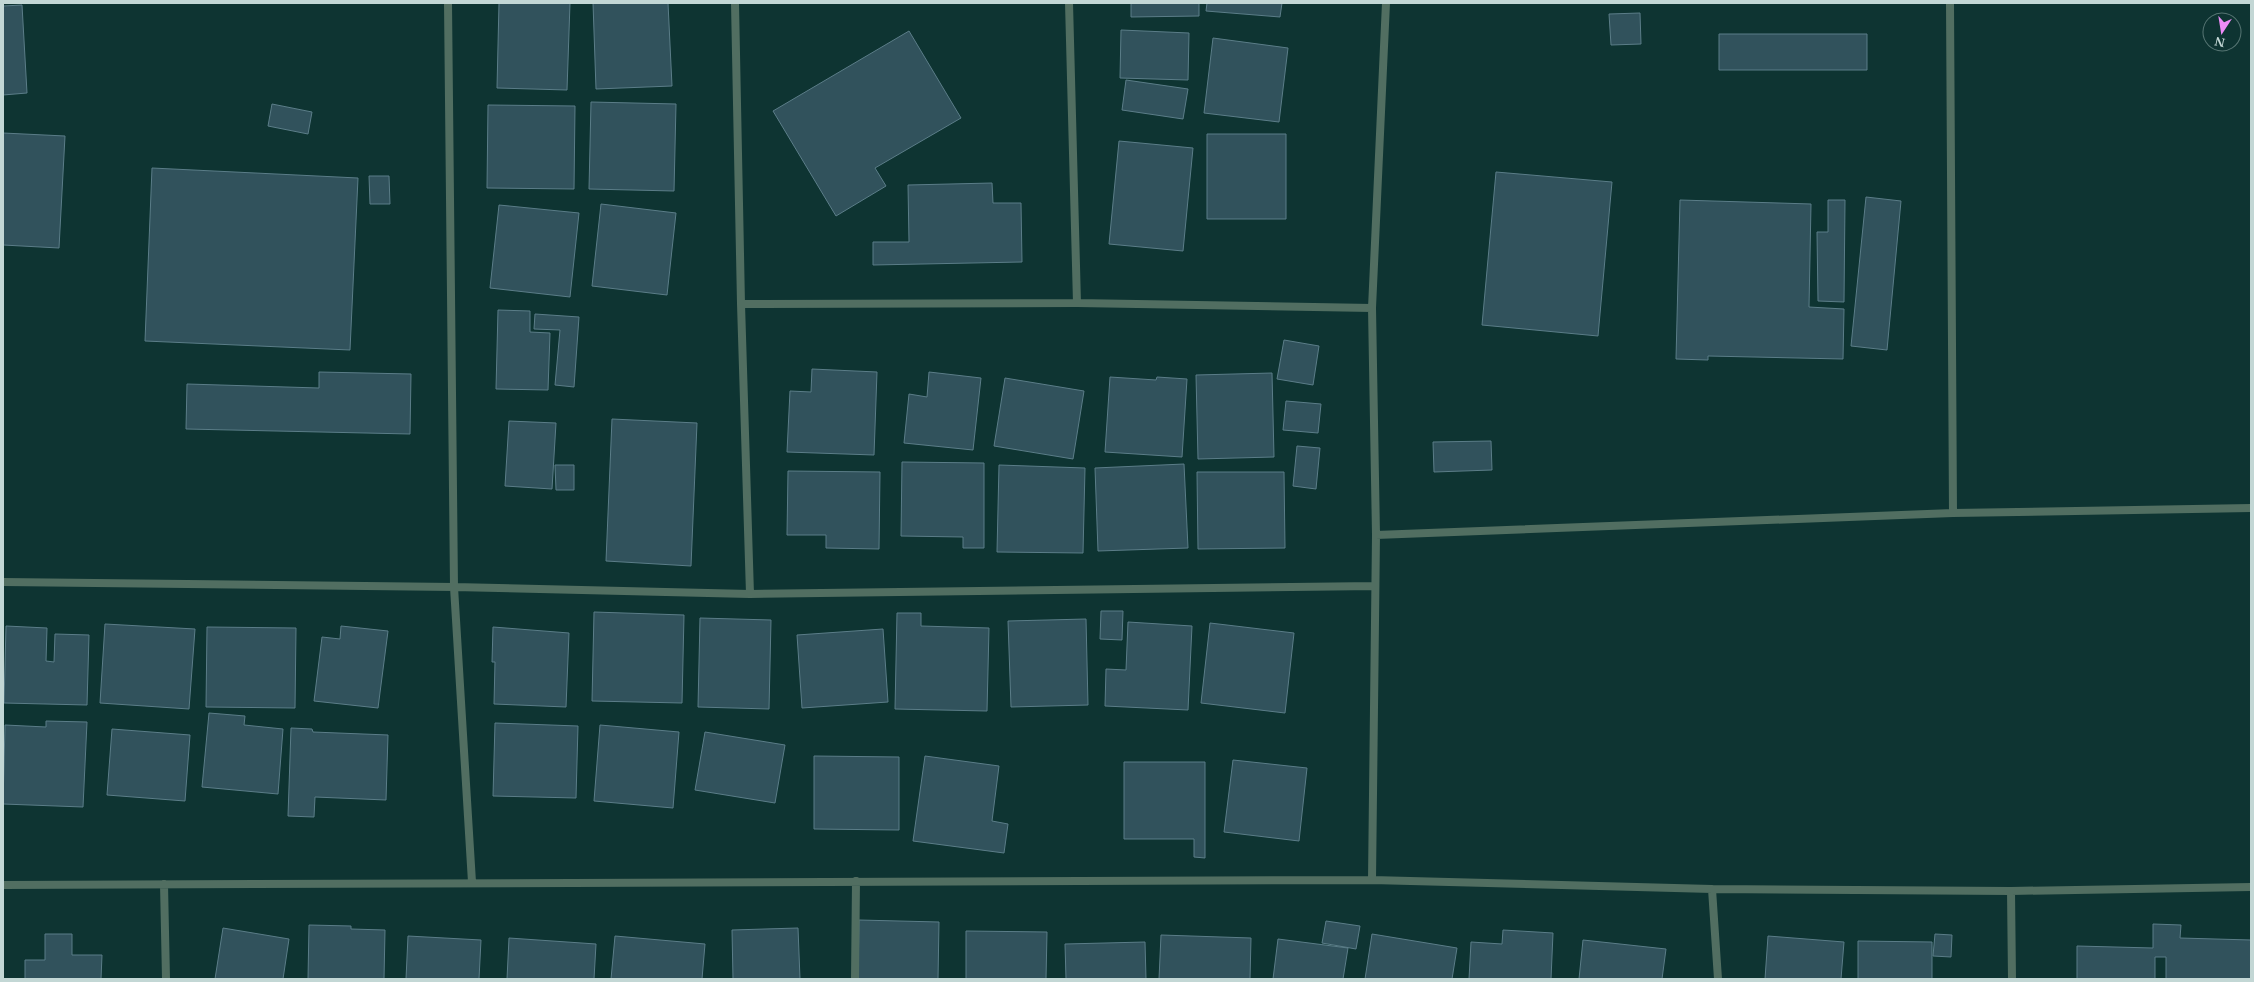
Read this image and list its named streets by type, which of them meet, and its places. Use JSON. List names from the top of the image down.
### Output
{
  "north": "bottom"
}
